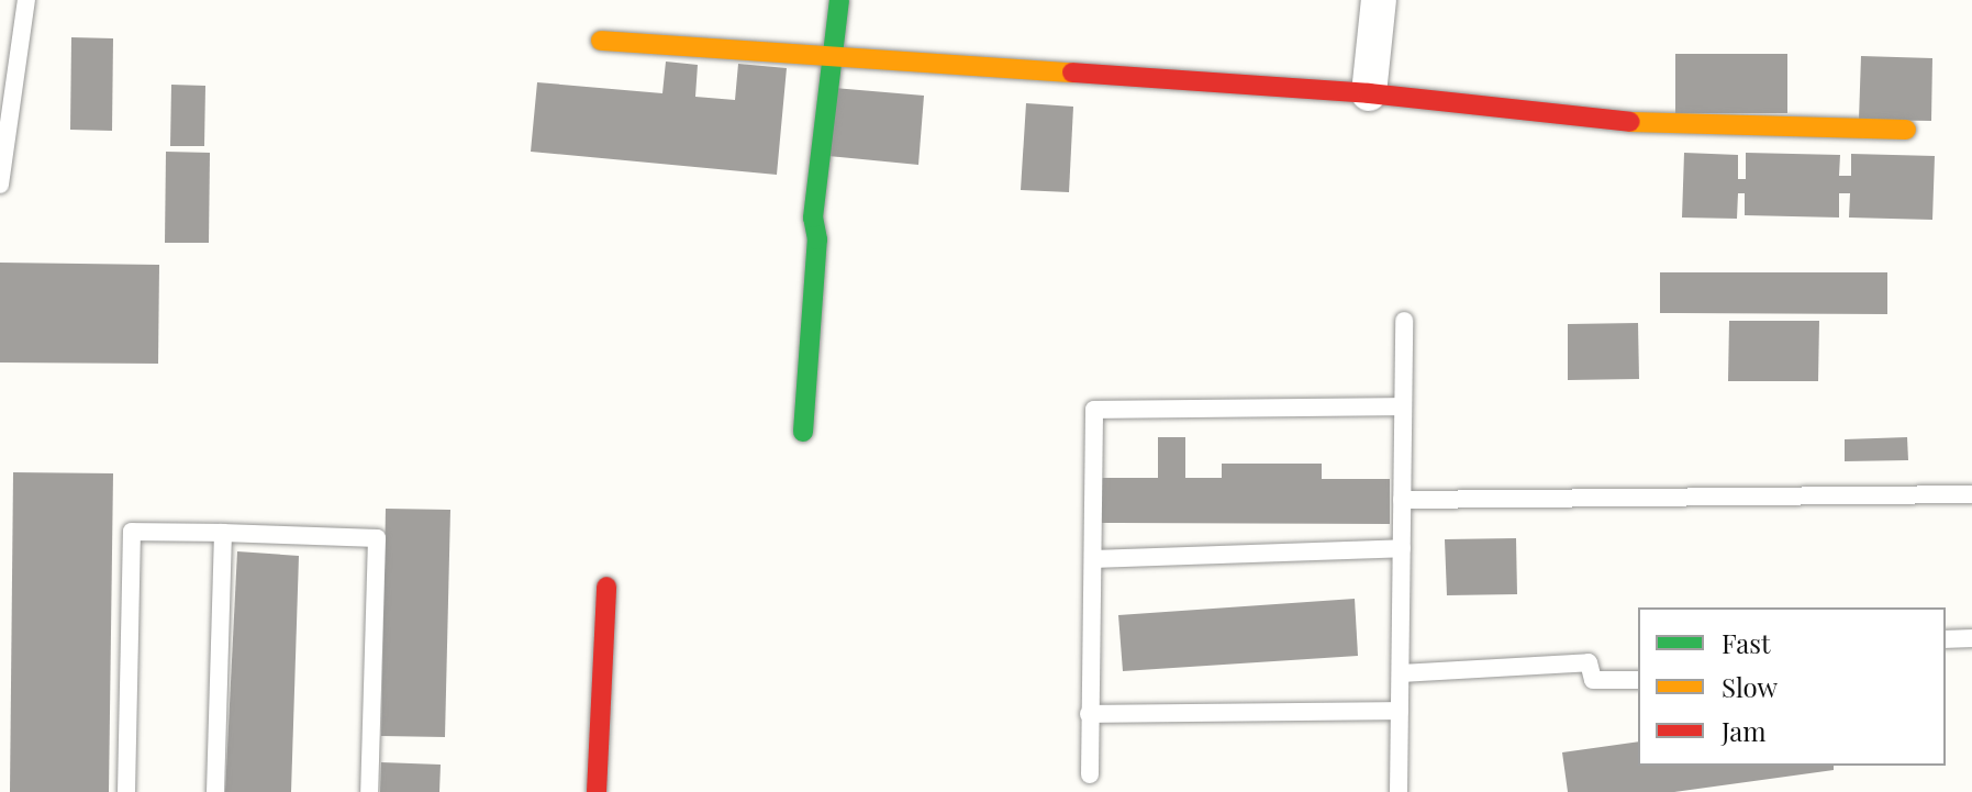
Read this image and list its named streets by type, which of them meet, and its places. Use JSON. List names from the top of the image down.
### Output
{
  "legend": ["Fast", "Slow", "Jam"]
}
